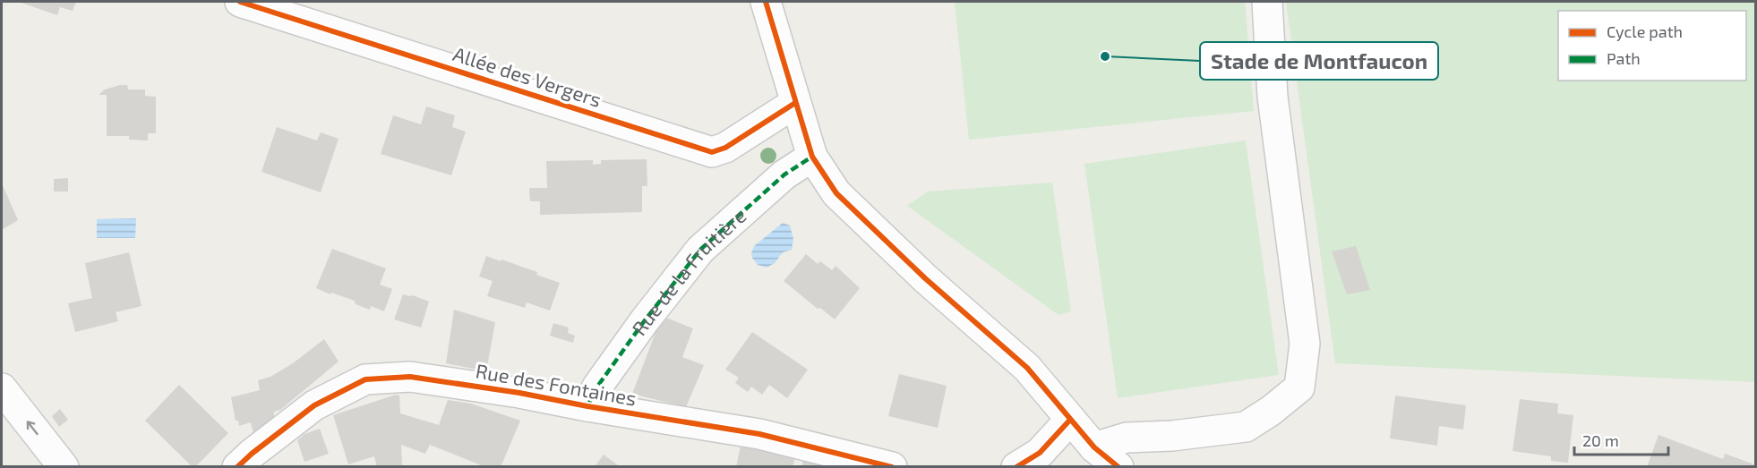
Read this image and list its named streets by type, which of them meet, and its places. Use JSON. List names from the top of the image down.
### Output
{
  "streets": {
    "street": ["Allée des Vergers", "Rue de la Fruitière", "Rue des Fontaines"]
  },
  "crossings": [
    ["Rue de la Fruitière", "Rue des Fontaines"]
  ],
  "places": ["Stade de Montfaucon"],
  "legend": ["Cycle path", "Path"],
  "scale_bar": "20 m"
}
